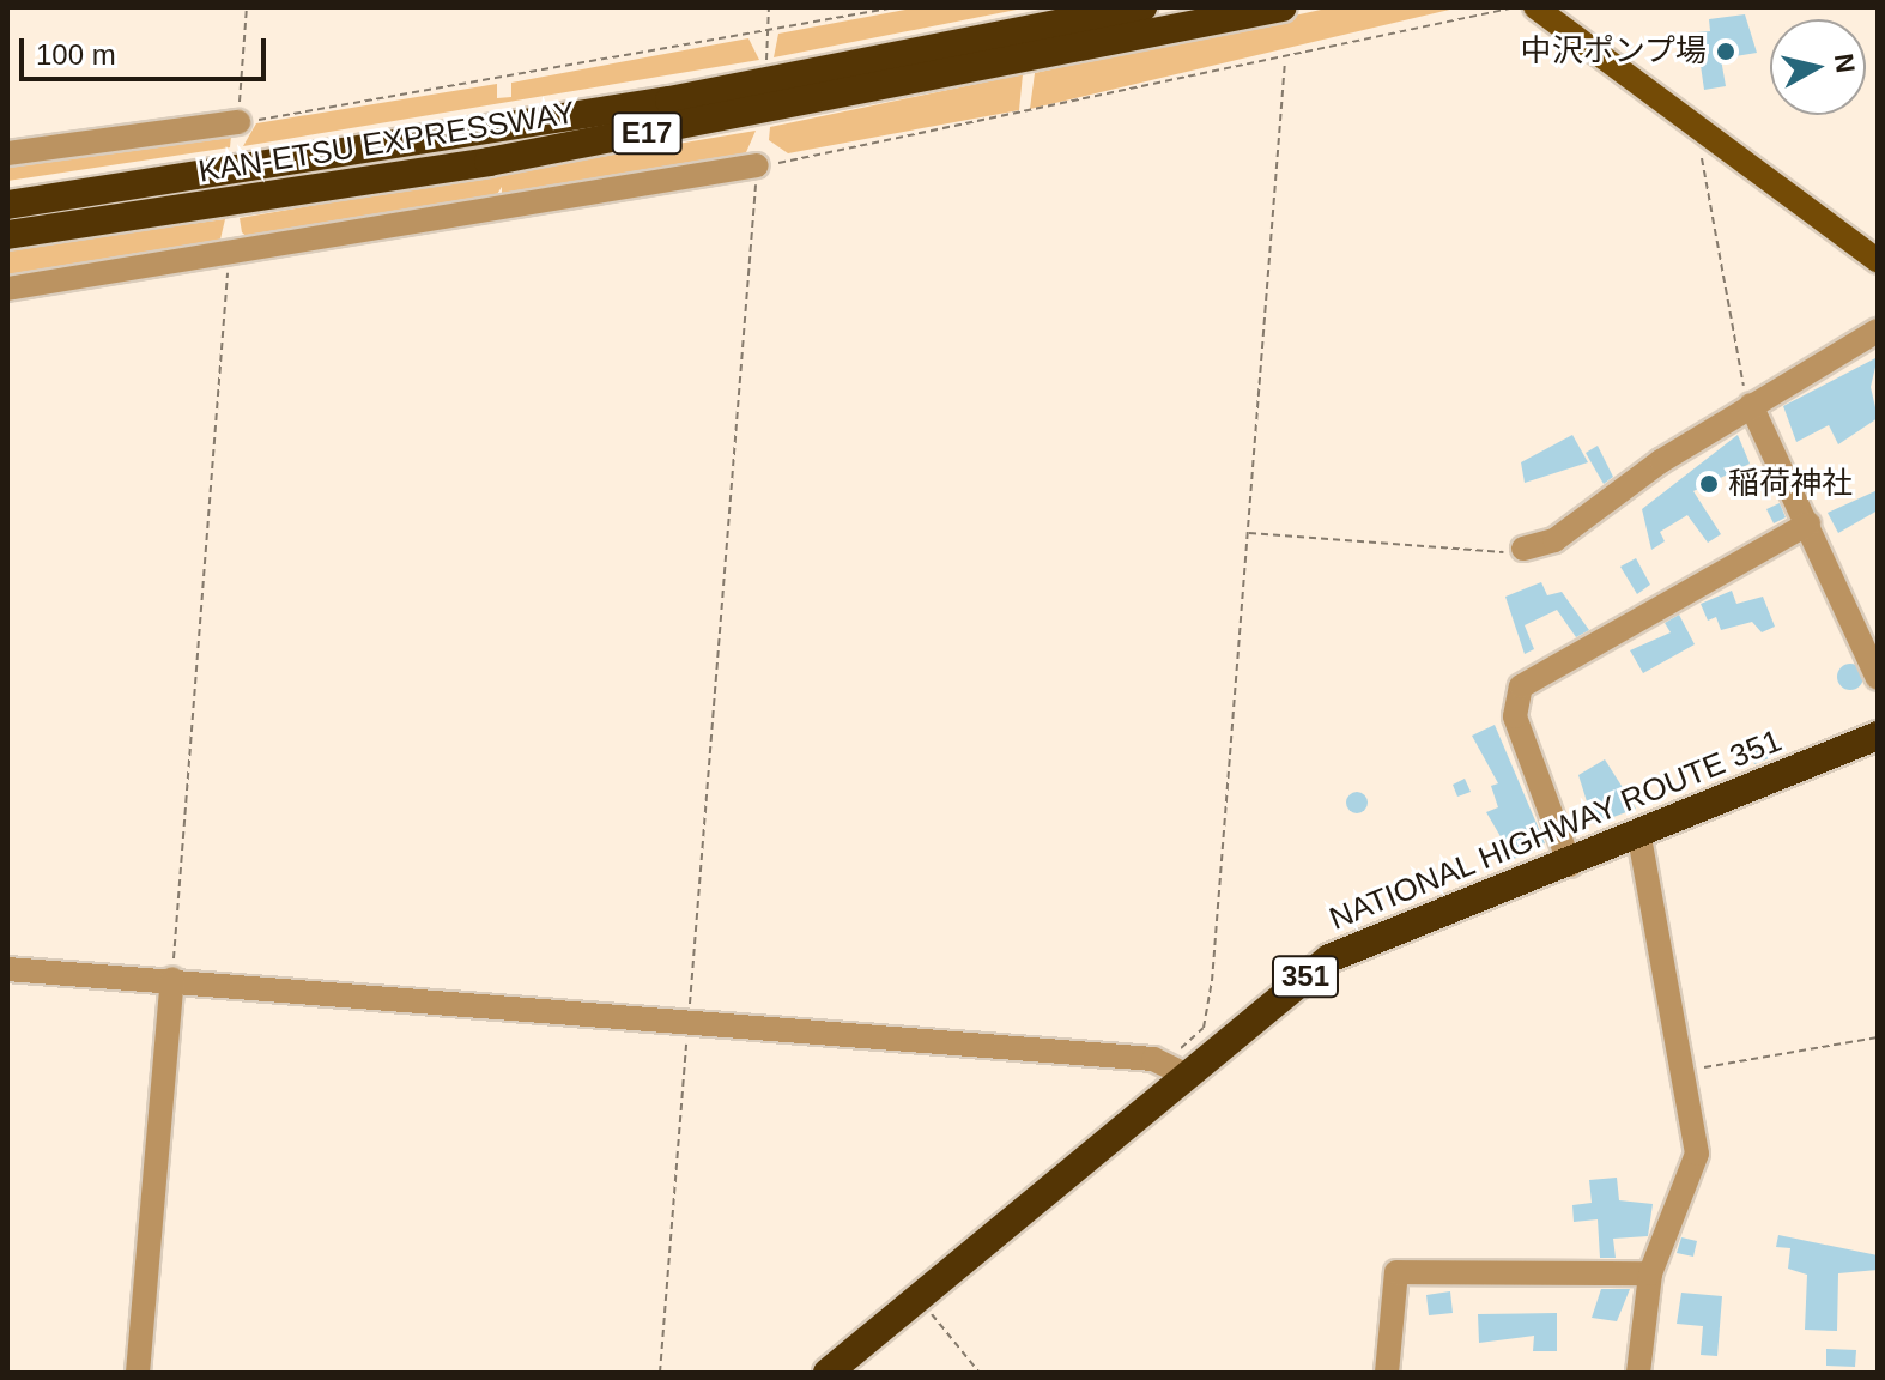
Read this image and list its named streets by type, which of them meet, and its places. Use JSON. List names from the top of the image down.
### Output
{
  "streets": {
    "highway": [
      "E17",
      "KAN-ETSU EXPRESSWAY",
      "NATIONAL HIGHWAY ROUTE 351",
      "351"
    ]
  },
  "places": ["中沢ポンプ場", "稲荷神社"],
  "scale_bar": "100 m",
  "north": "right"
}
